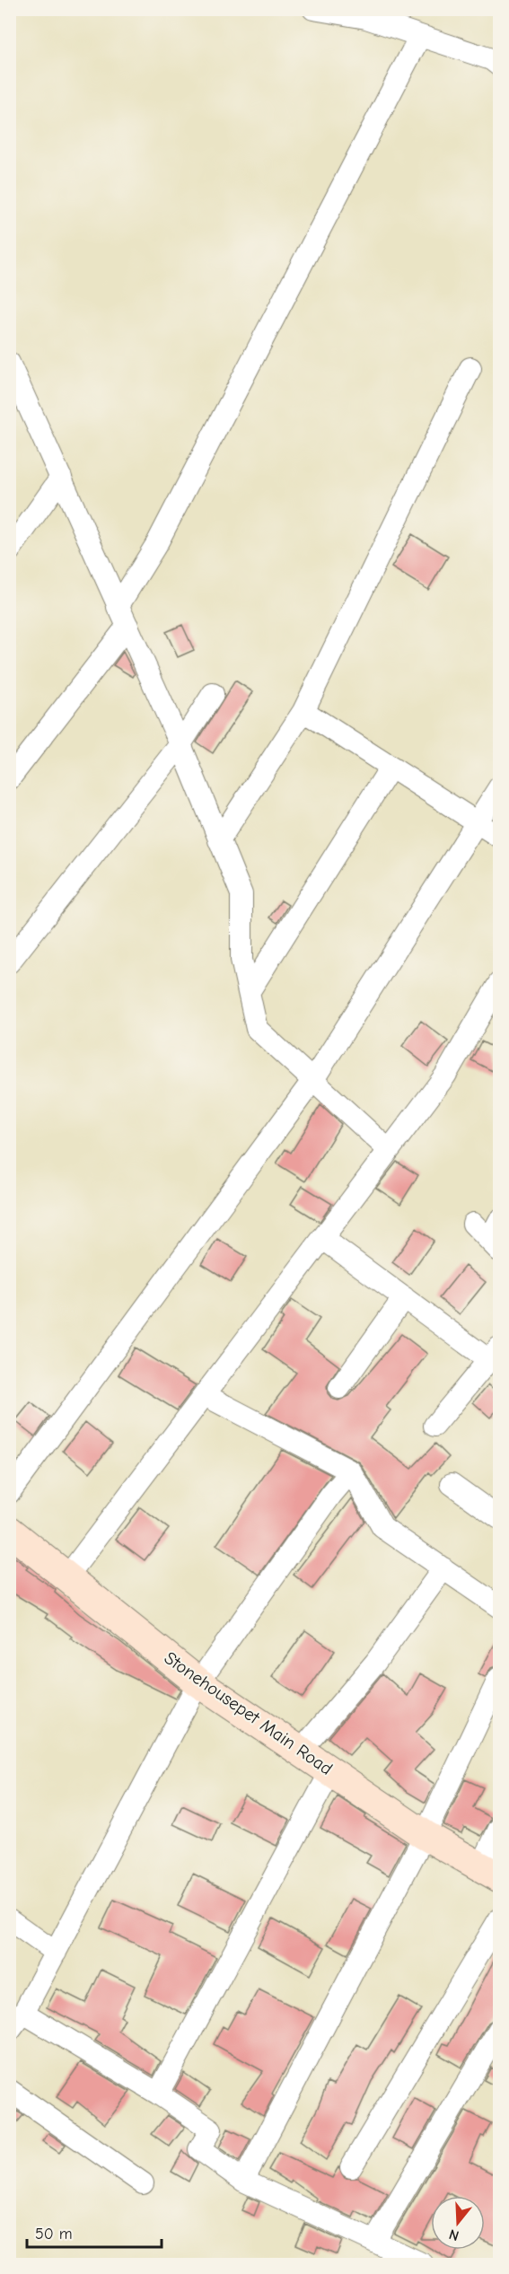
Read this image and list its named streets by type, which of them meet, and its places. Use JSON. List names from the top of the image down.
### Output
{
  "streets": {
    "main road": ["Stonehousepet Main Road"]
  },
  "scale_bar": "50 m",
  "north": "bottom"
}
